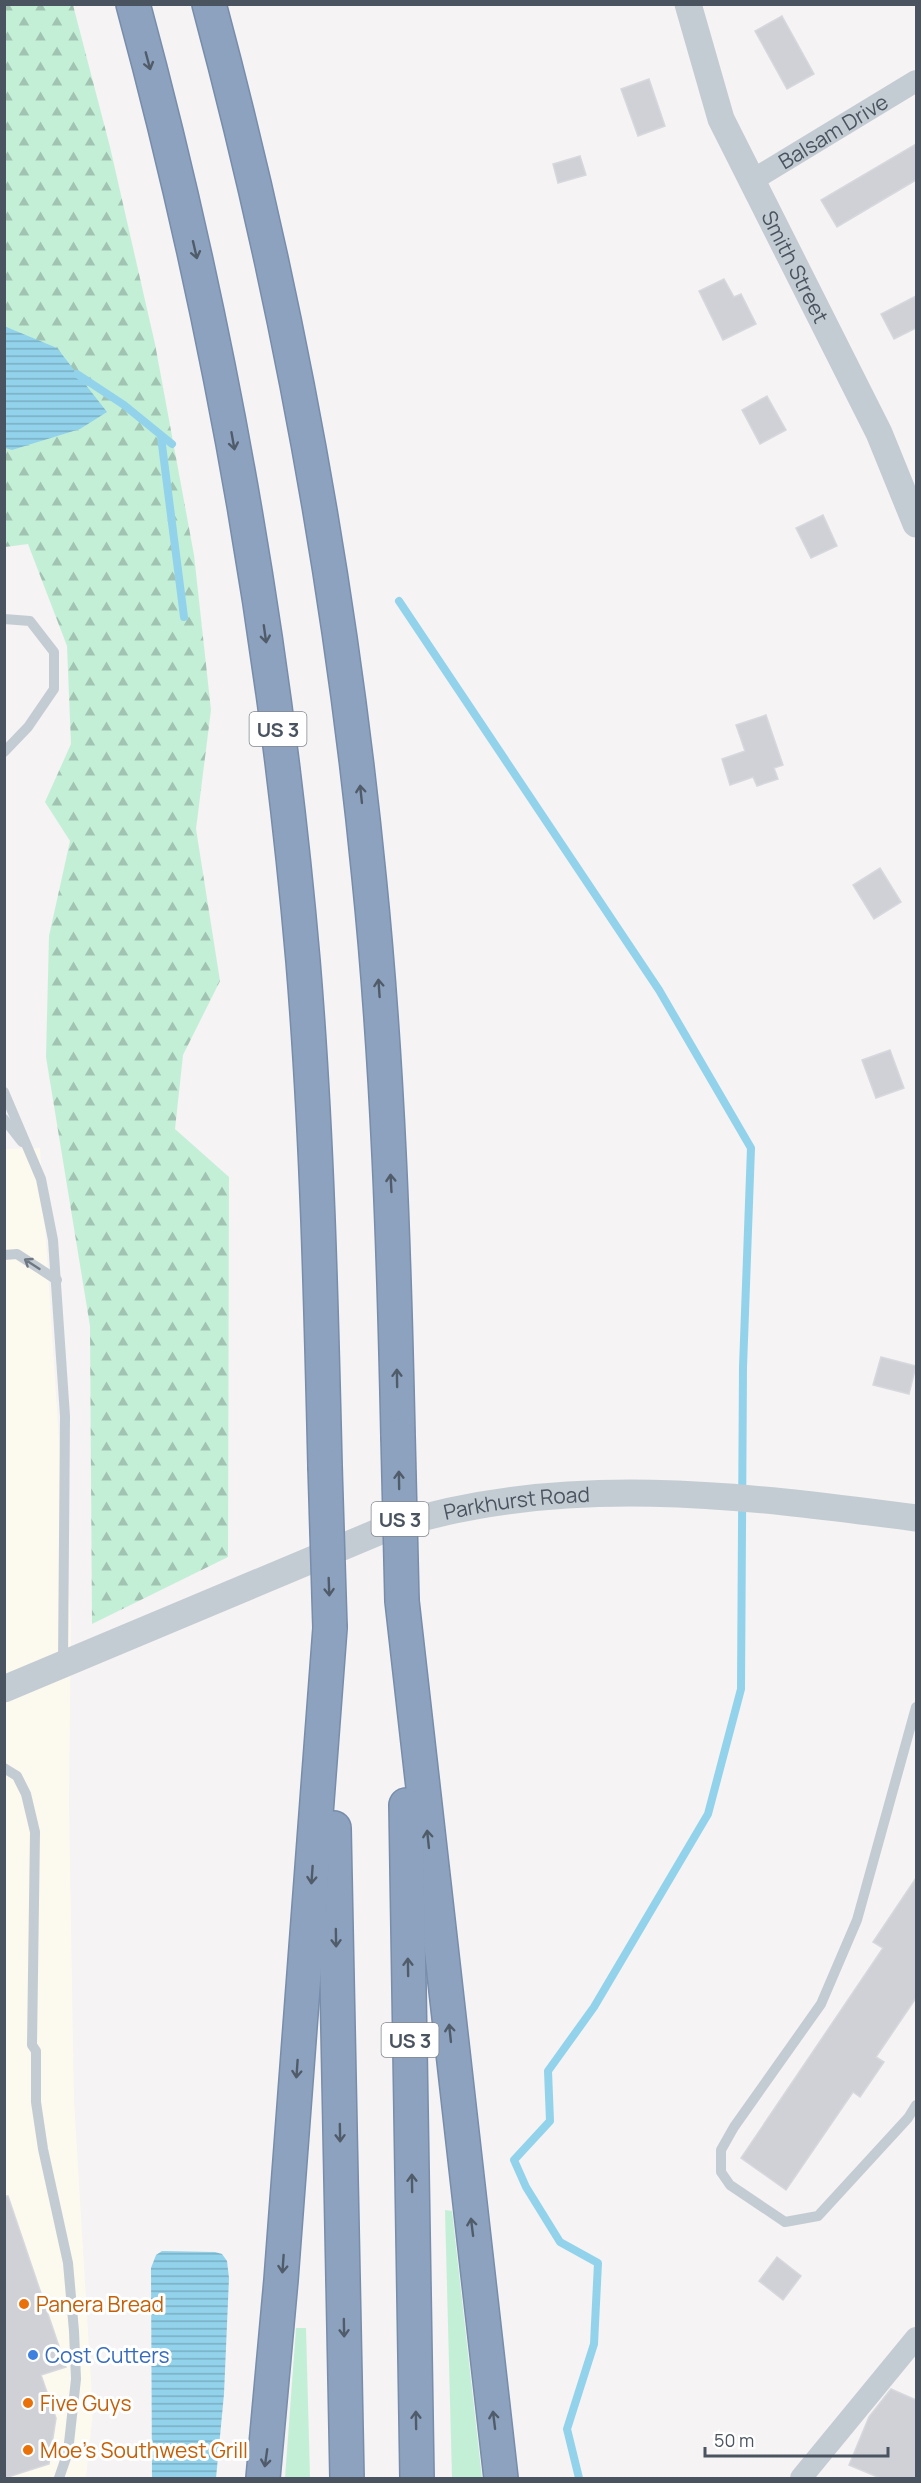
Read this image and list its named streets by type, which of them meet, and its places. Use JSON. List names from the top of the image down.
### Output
{
  "streets": {
    "highway": ["US 3"],
    "street": ["Balsam Drive", "Smith Street", "Parkhurst Road"]
  },
  "crossings": [
    ["Balsam Drive", "Smith Street"]
  ],
  "places": [
    "Panera Bread",
    "Cost Cutters",
    "Five Guys",
    "Moe's Southwest Grill"
  ],
  "scale_bar": "50 m"
}
